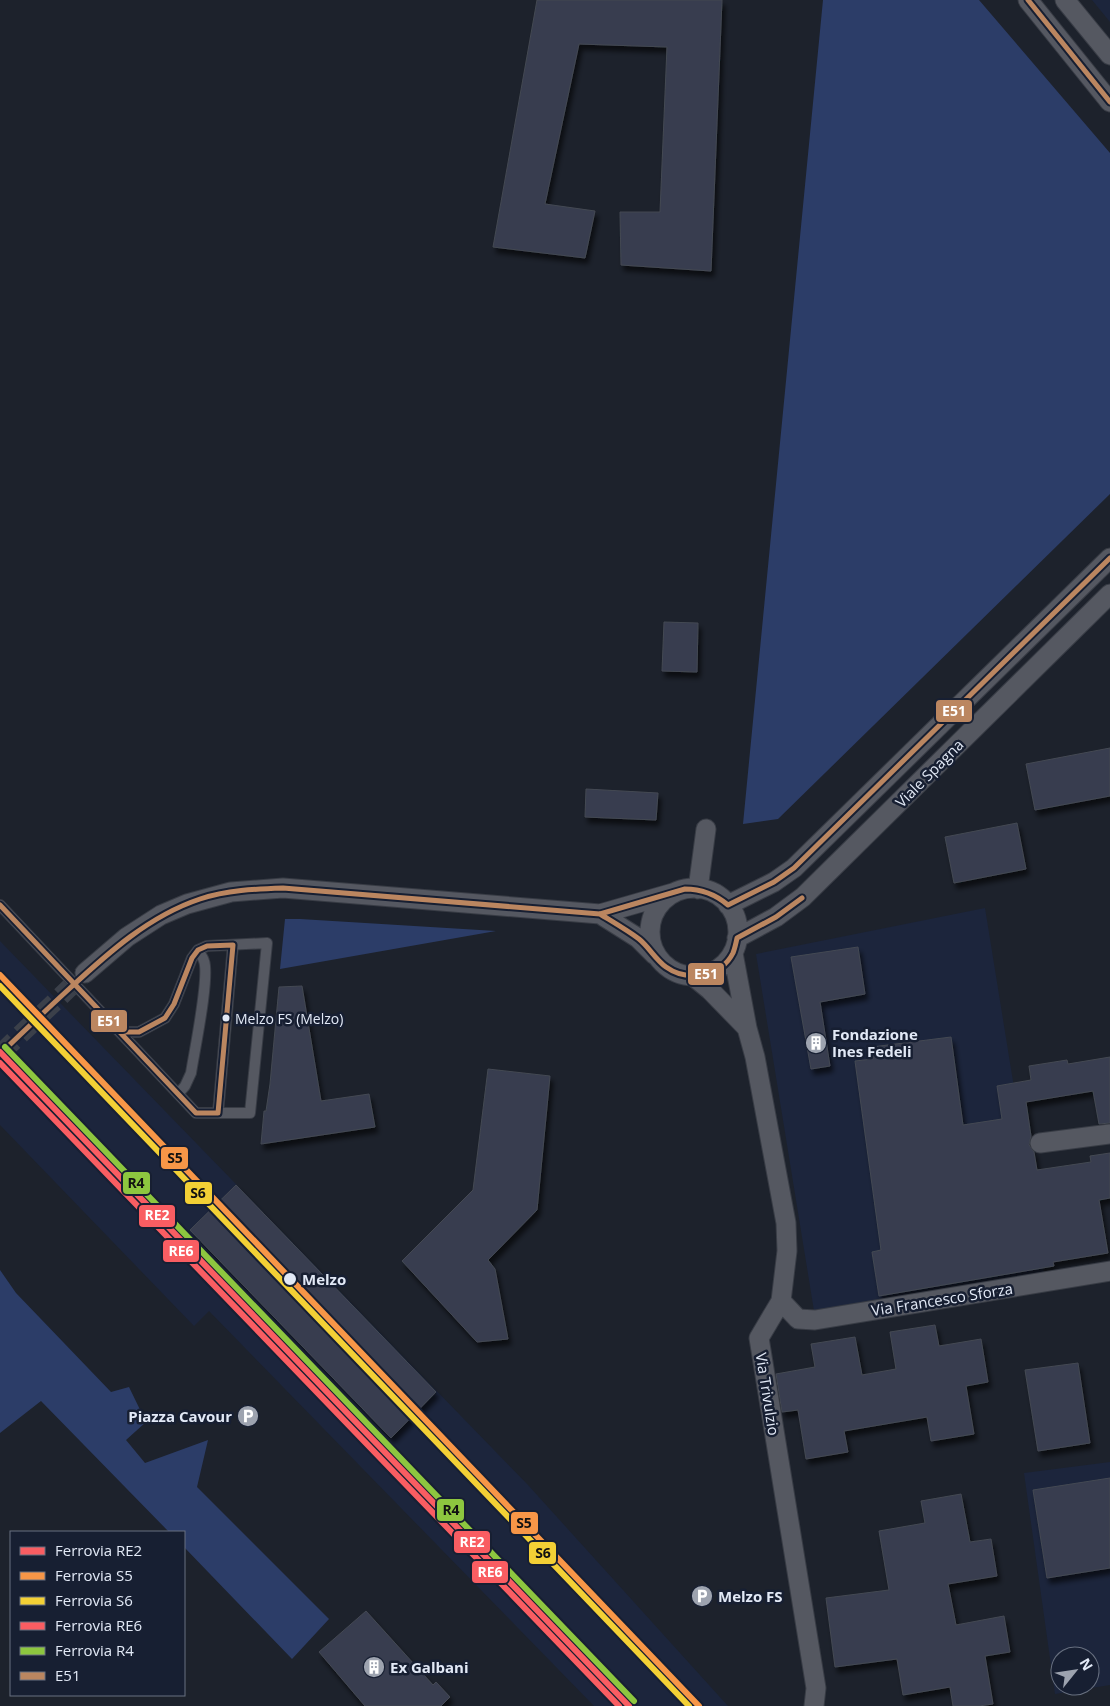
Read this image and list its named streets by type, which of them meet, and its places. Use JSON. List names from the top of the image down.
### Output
{
  "streets": {
    "street": ["Viale Spagna", "Via Francesco Sforza", "Via Trivulzio"]
  },
  "crossings": [
    ["Viale Spagna", "Via Trivulzio"],
    ["Via Francesco Sforza", "Via Trivulzio"]
  ],
  "places": {
    "other": ["Melzo FS (Melzo)", "Melzo"],
    "building": ["Fondazione Ines Fedeli", "Ex Galbani"],
    "parking": ["Piazza Cavour", "Melzo FS"]
  },
  "lines": [
    "transit line E51",
    "rail line S5",
    "rail line S6",
    "rail line R4",
    "rail line RE2",
    "rail line RE6"
  ],
  "legend": [
    "Ferrovia RE2",
    "Ferrovia S5",
    "Ferrovia S6",
    "Ferrovia RE6",
    "Ferrovia R4",
    "E51"
  ],
  "north": "top right"
}
